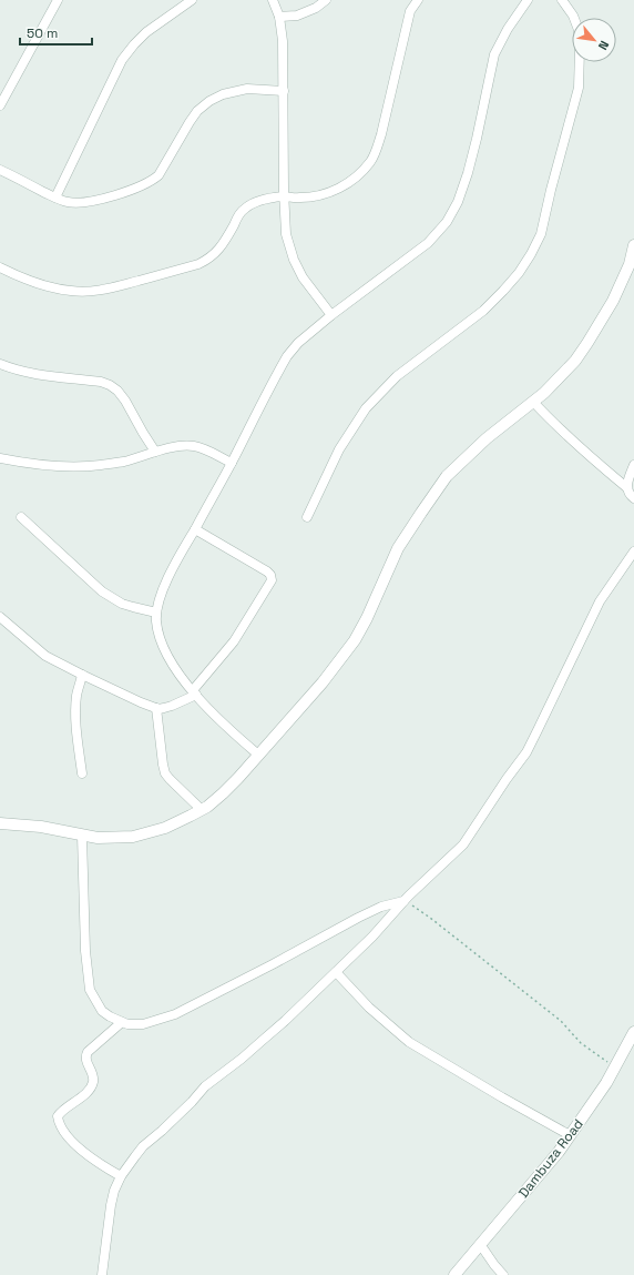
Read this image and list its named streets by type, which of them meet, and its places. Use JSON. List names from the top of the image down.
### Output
{
  "streets": {
    "street": ["Dambuza Road"]
  },
  "scale_bar": "50 m",
  "north": "bottom right"
}
